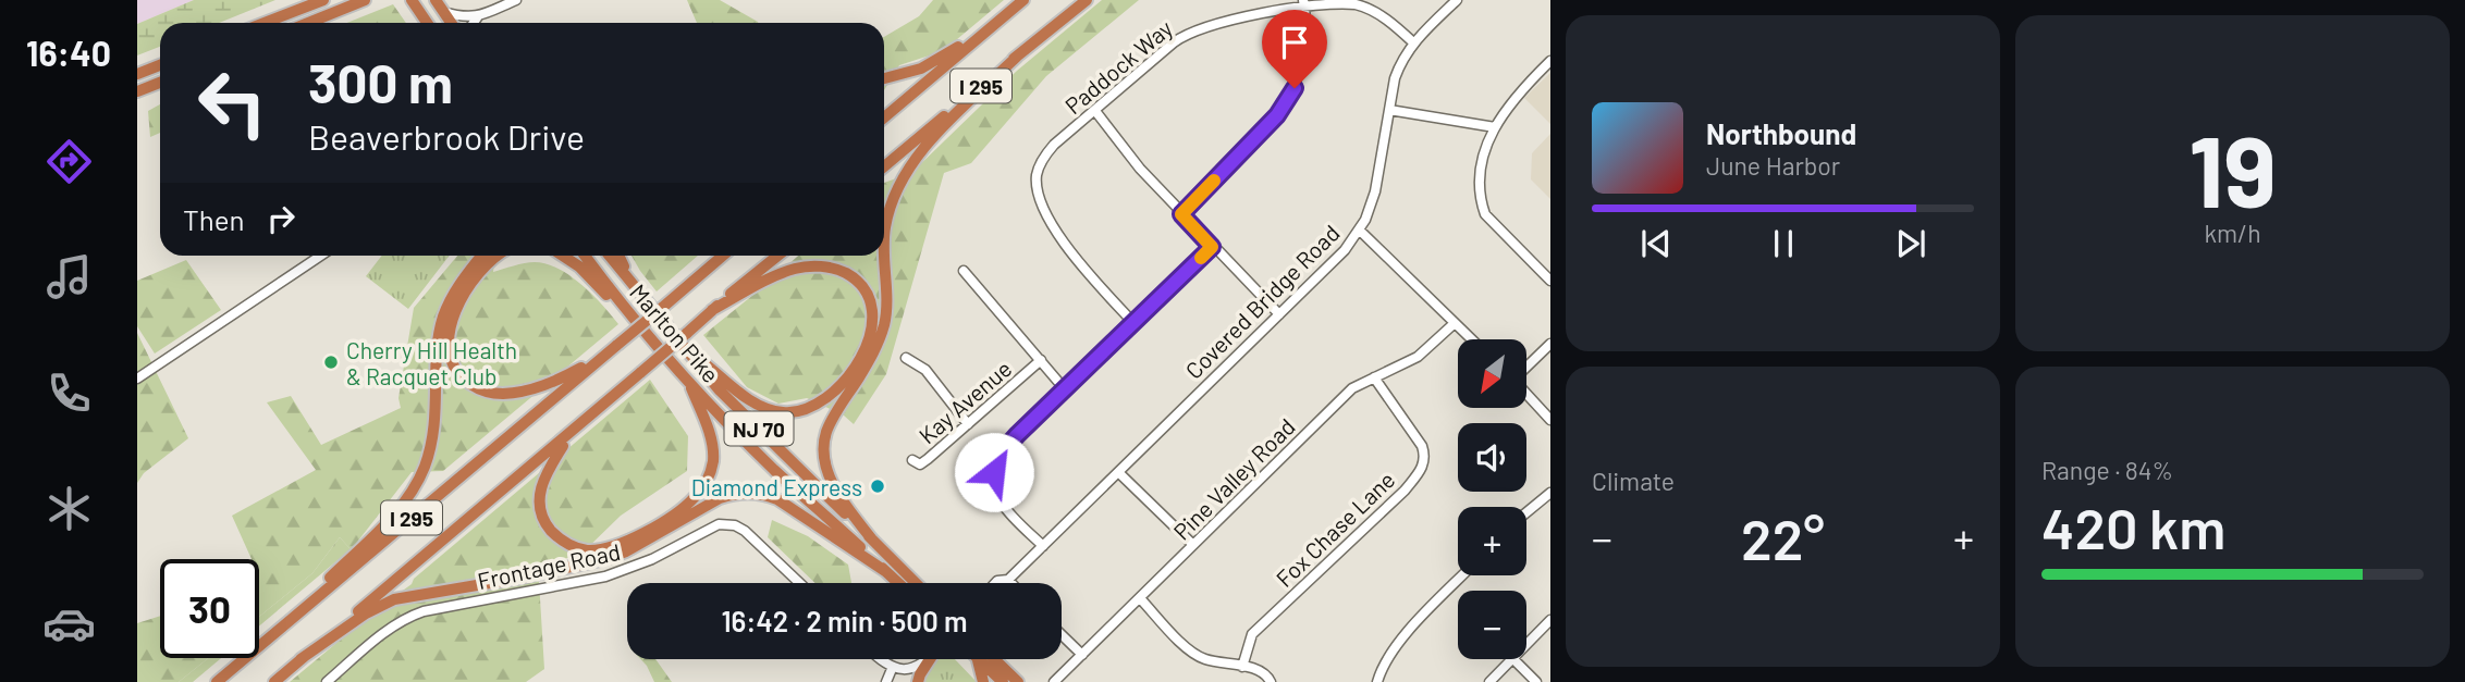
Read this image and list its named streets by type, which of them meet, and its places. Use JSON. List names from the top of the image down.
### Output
{
  "streets": {
    "highway": ["I 295", "Marlton Pike", "NJ 70"],
    "street": [
      "Paddock Way",
      "Covered Bridge Road",
      "Kay Avenue",
      "Pine Valley Road",
      "Fox Chase Lane",
      "Frontage Road"
    ]
  },
  "crossings": [
    ["Paddock Way", "Covered Bridge Road"],
    ["Pine Valley Road", "Fox Chase Lane"]
  ],
  "places": ["Cherry Hill Health & Racquet Club", "Diamond Express"],
  "north": "bottom left",
  "page": {
    "tabs": "16:40",
    "tile": [
      ["19", "km/h"],
      "Climate",
      ["Range · 84%", "420 km"]
    ],
    "turn": ["300 m", "Beaverbrook Drive"],
    "song": ["Northbound", "June Harbor"],
    "then": "Then",
    "map_buttons": ["+", "−"],
    "heat": ["−", "22°", "+"],
    "limit": "30",
    "trip": "16:42 · 2 min · 500 m"
  }
}
